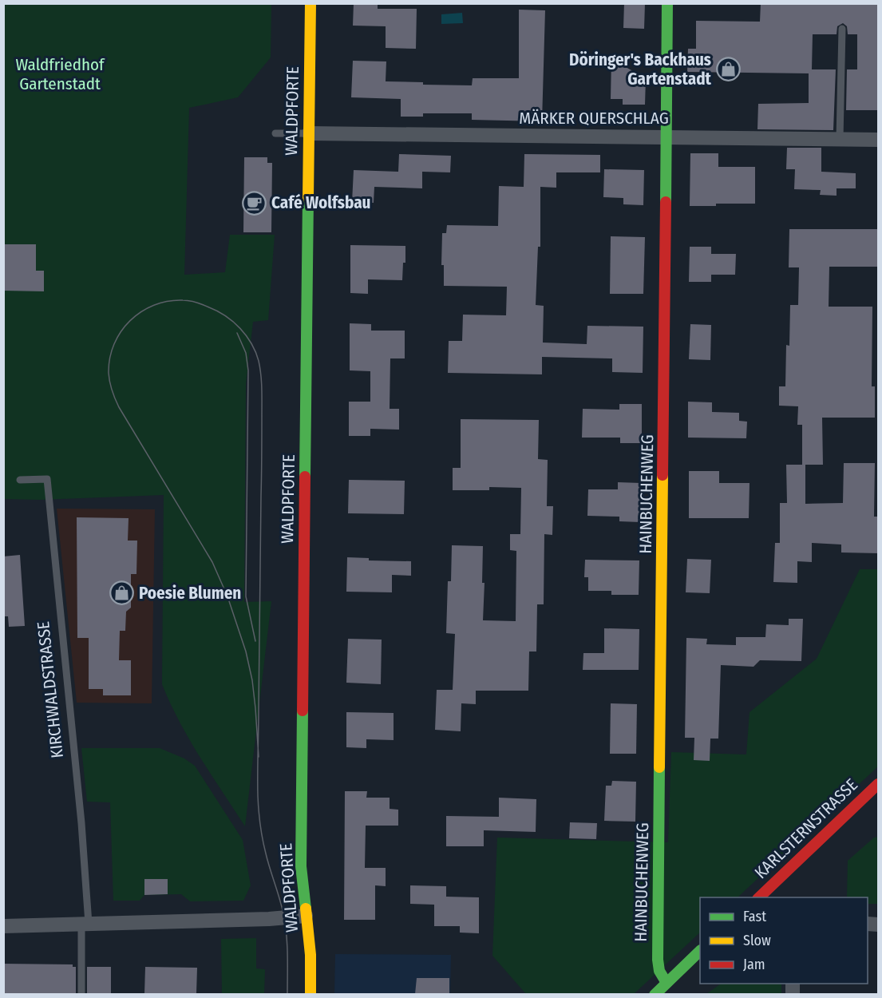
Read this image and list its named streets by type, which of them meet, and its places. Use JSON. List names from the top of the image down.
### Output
{
  "streets": {
    "street": [
      "WALDPFORTE",
      "MÄRKER QUERSCHLAG",
      "HAINBUCHENWEG",
      "KARLSTERNSTRASSE"
    ],
    "lane": ["KIRCHWALDSTRASSE"]
  },
  "crossings": [
    ["WALDPFORTE", "MÄRKER QUERSCHLAG"],
    ["MÄRKER QUERSCHLAG", "HAINBUCHENWEG"]
  ],
  "parks": ["Waldfriedhof Gartenstadt"],
  "places": {
    "shop": ["Döringer's Backhaus Gartenstadt", "Poesie Blumen"],
    "cafe": ["Café Wolfsbau"]
  },
  "legend": ["Fast", "Slow", "Jam"]
}
